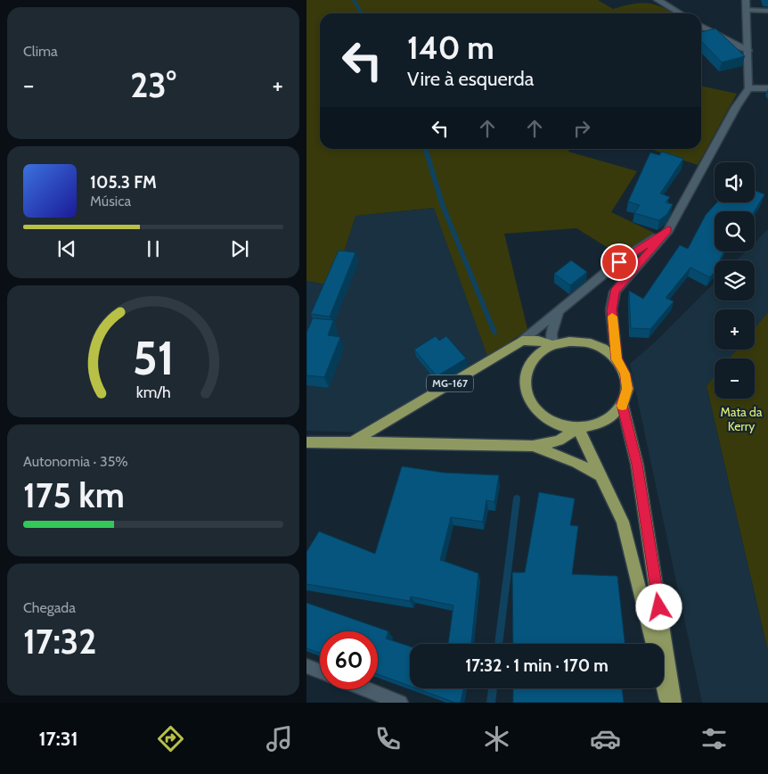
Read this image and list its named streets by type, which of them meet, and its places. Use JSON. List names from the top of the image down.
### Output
{
  "streets": {
    "main road": ["MG-167"]
  },
  "parks": ["Mata da Kerry"],
  "page": {
    "tile": [
      "Clima",
      ["Autonomia · 35%", "175 km"],
      ["Chegada", "17:32"]
    ],
    "turn": ["140 m", "Vire à esquerda"],
    "heat": ["−", "23°", "+"],
    "map_buttons": ["+", "−"],
    "song": ["105.3 FM", "Música"],
    "limit": "60",
    "trip": "17:32 · 1 min · 170 m",
    "tabs": "17:31",
    "gauge": ["51", "km/h"]
  }
}
